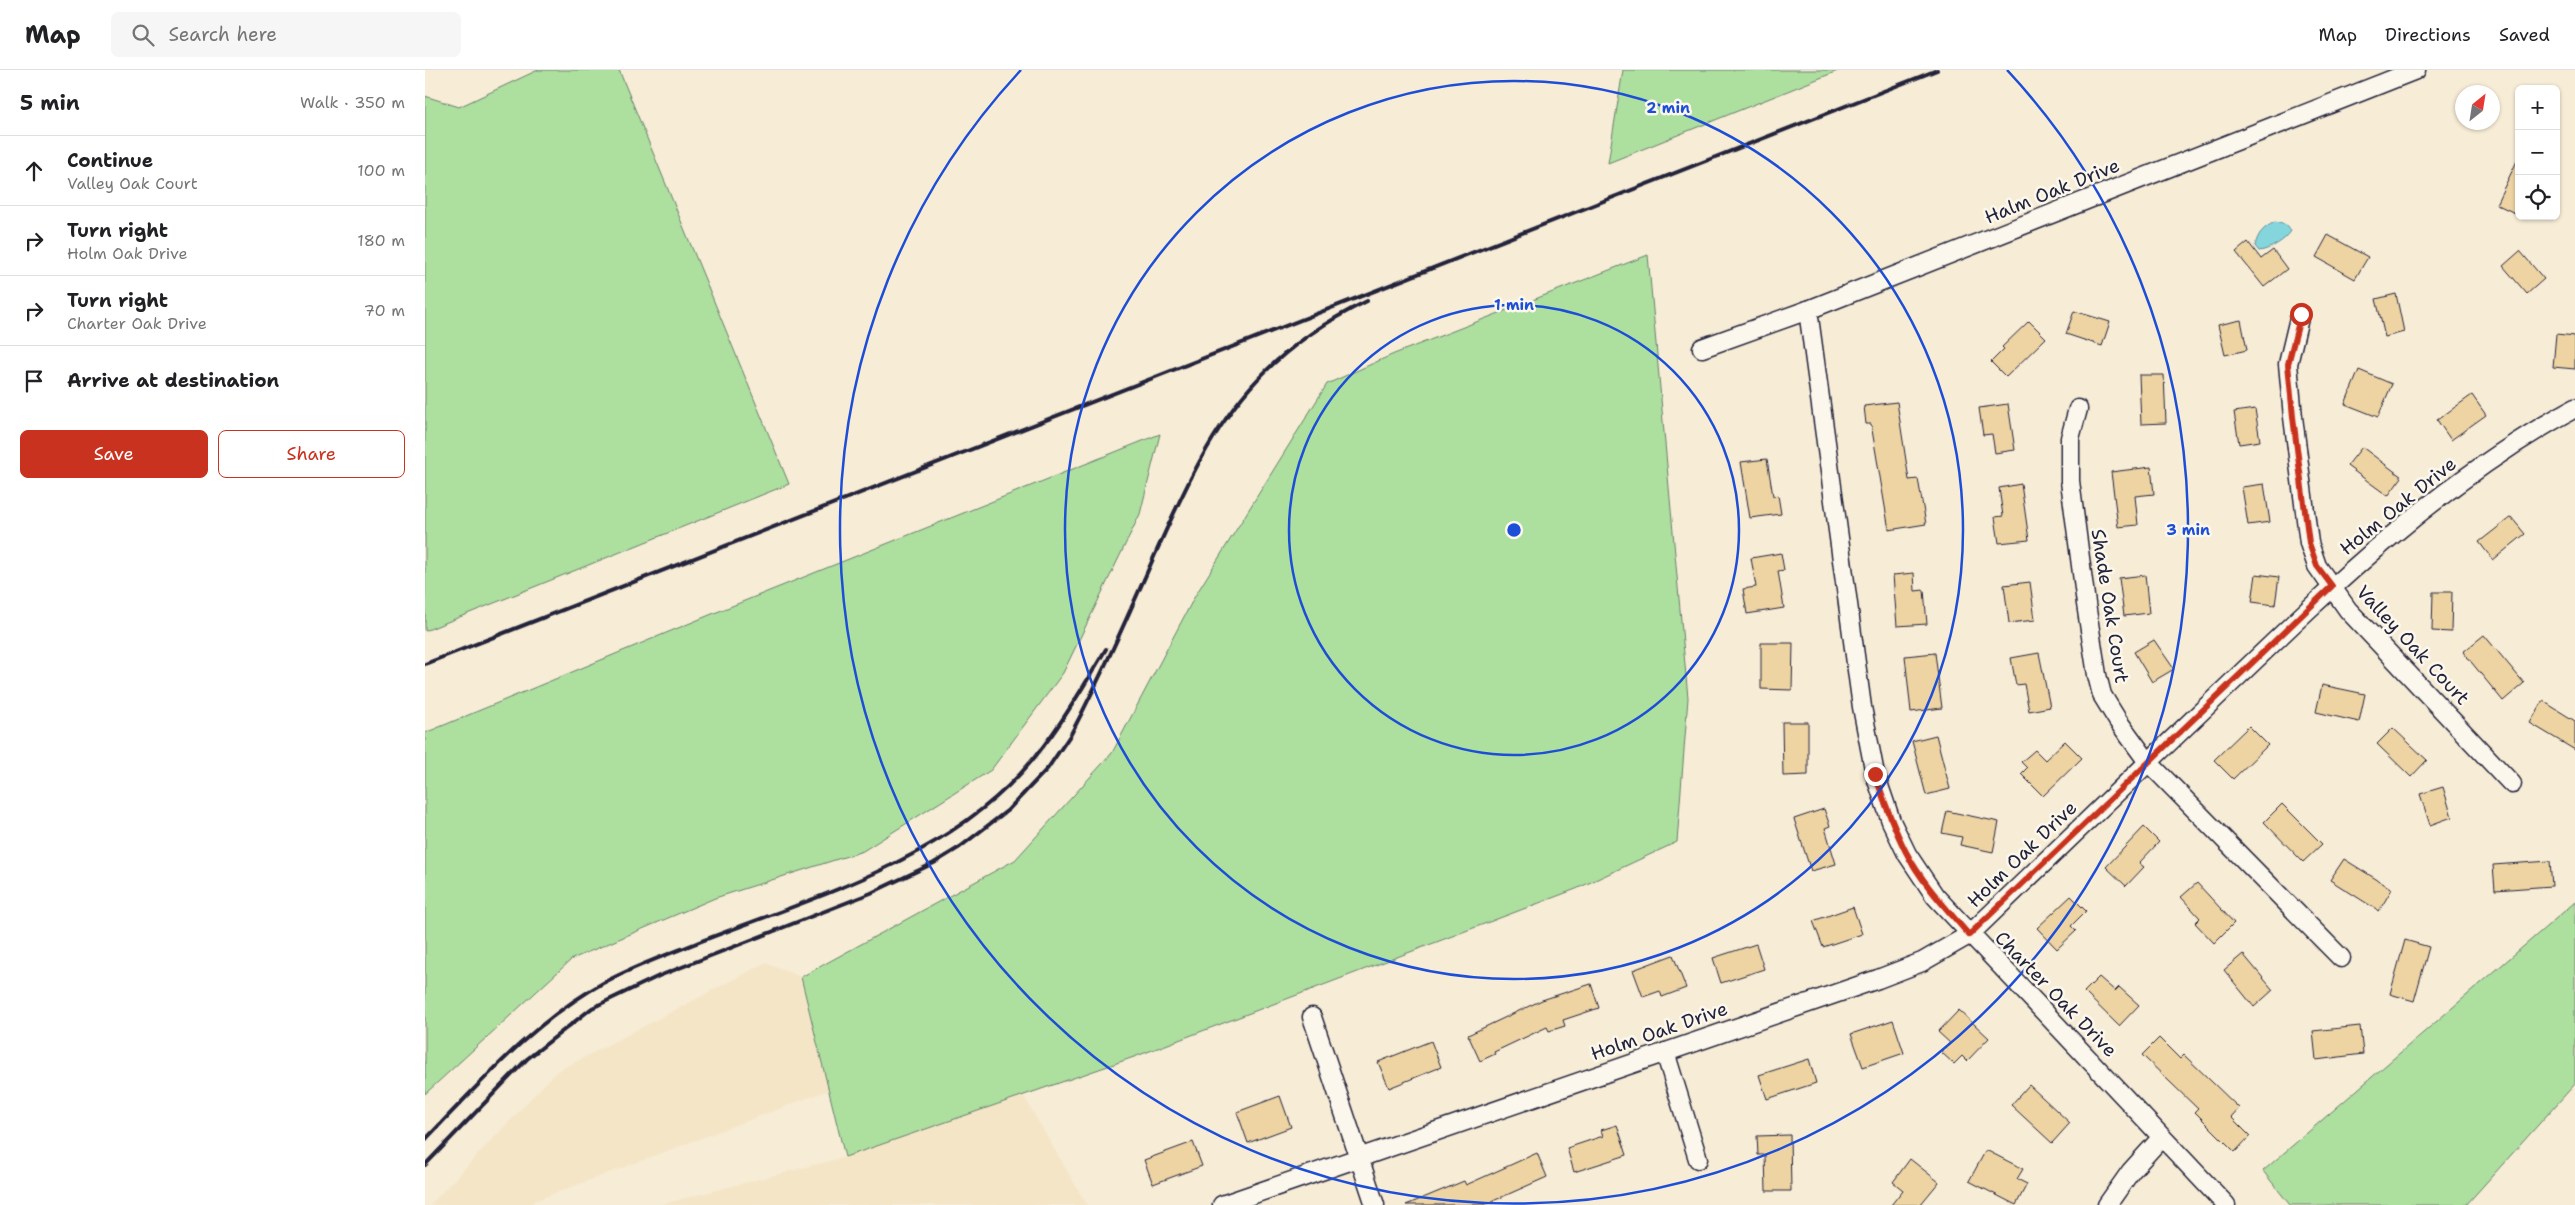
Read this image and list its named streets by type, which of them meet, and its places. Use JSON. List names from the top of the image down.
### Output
{
  "streets": {
    "street": [
      "Halm Oak Drive",
      "Holm Oak Drive",
      "Shade Oak Court",
      "Valley Oak Court",
      "Charter Oak Drive"
    ]
  },
  "crossings": [
    ["Halm Oak Drive", "Charter Oak Drive"],
    ["Holm Oak Drive", "Shade Oak Court"],
    ["Holm Oak Drive", "Valley Oak Court"],
    ["Holm Oak Drive", "Charter Oak Drive"]
  ],
  "north": "top right",
  "page": {
    "header": "Map",
    "search": "Search here",
    "nav": ["Map", "Directions", "Saved"],
    "heading": ["5 min", "Walk · 350 m"],
    "map_buttons": ["+", "−"],
    "list": [
      ["Continue", "Valley Oak Court", "100 m"],
      ["Turn right", "Holm Oak Drive", "180 m"],
      ["Turn right", "Charter Oak Drive", "70 m"],
      "Arrive at destination"
    ],
    "buttons": ["Save", "Share"]
  },
  "rings": ["2 min", "1 min", "3 min"]
}
